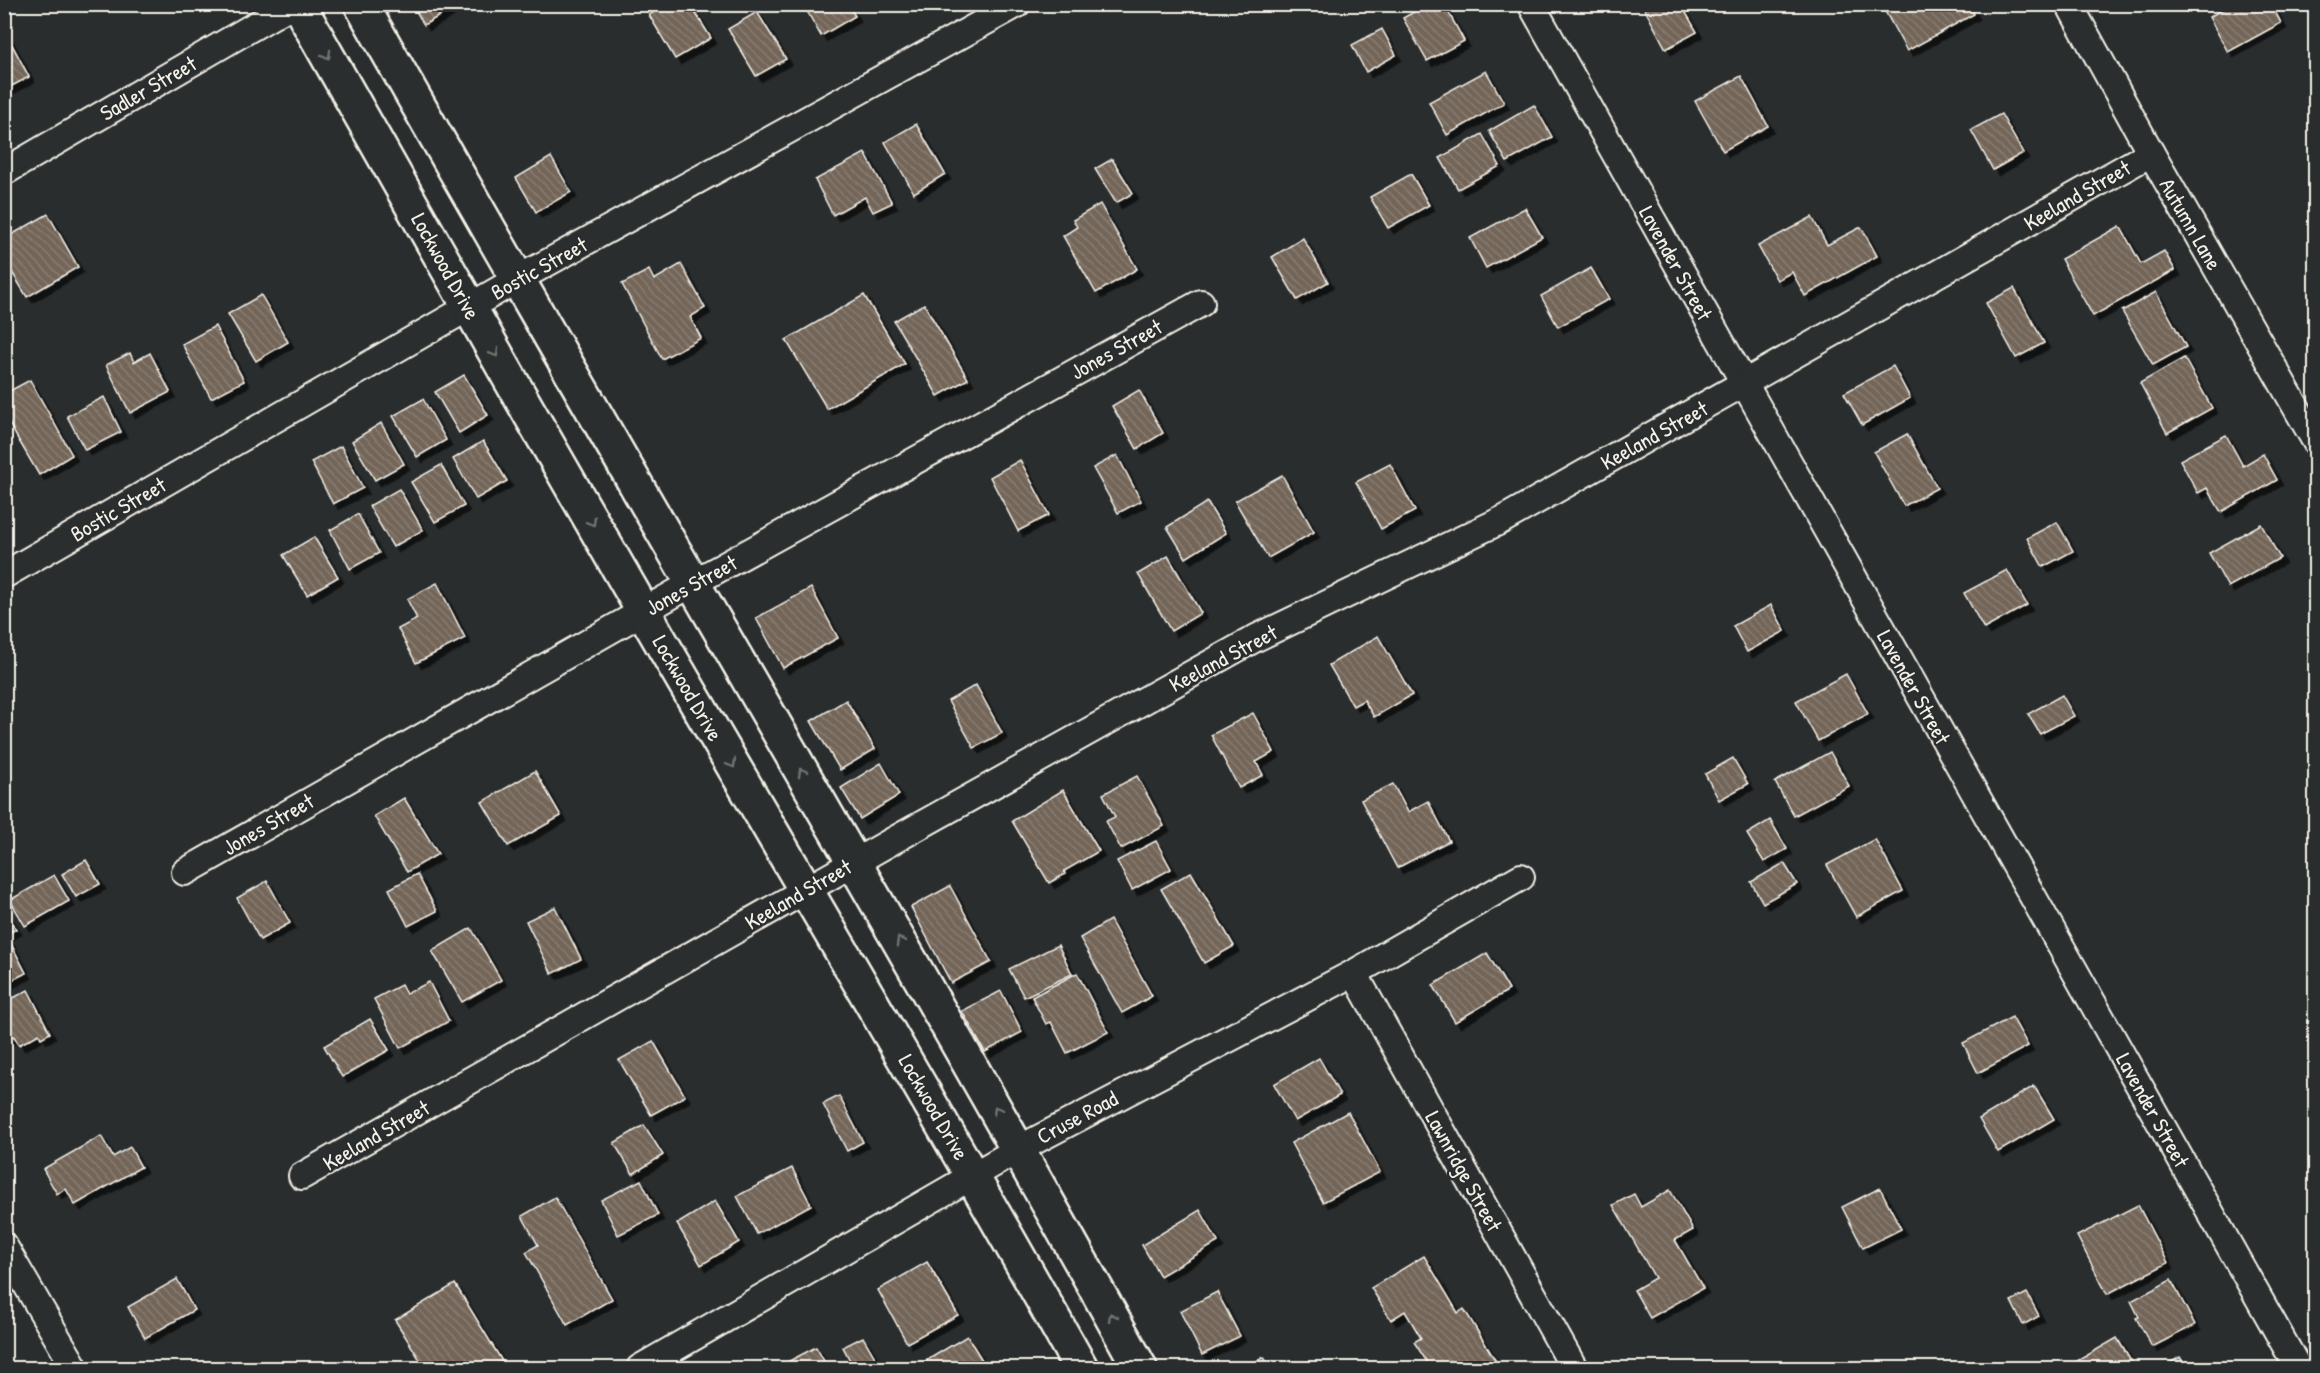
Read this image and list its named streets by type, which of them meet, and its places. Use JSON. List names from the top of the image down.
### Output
{
  "streets": {
    "main road": ["Lockwood Drive"],
    "street": [
      "Sadler Street",
      "Keeland Street",
      "Autumn Lane",
      "Lavender Street",
      "Bostic Street",
      "Jones Street",
      "Cruse Road",
      "Lawnridge Street"
    ]
  },
  "crossings": [
    ["Keeland Street", "Autumn Lane"],
    ["Keeland Street", "Lavender Street"],
    ["Keeland Street", "Lockwood Drive"],
    ["Lockwood Drive", "Bostic Street"],
    ["Lockwood Drive", "Jones Street"],
    ["Lockwood Drive", "Cruse Road"],
    ["Cruse Road", "Lawnridge Street"]
  ]
}
